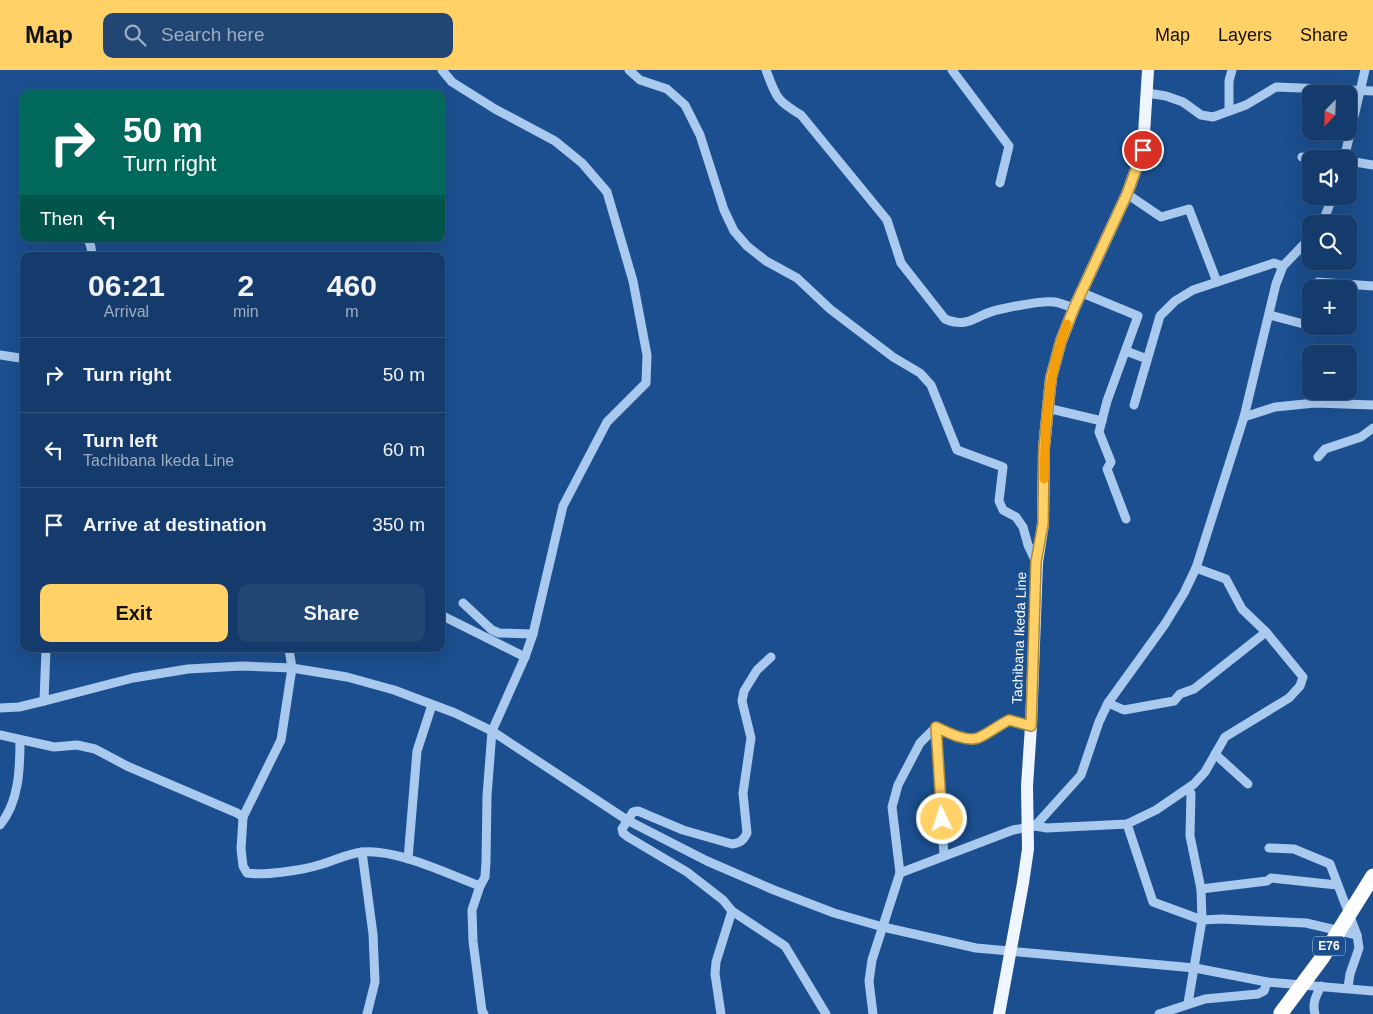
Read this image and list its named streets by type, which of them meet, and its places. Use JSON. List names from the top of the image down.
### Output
{
  "streets": {
    "highway": ["E76"],
    "main road": ["Tachibana Ikeda Line"]
  },
  "north": "bottom left",
  "page": {
    "header": "Map",
    "search": "Search here",
    "nav": ["Map", "Layers", "Share"],
    "map_buttons": ["+", "−"],
    "turn": ["50 m", "Turn right"],
    "then": "Then",
    "eta": [
      "06:21",
      "Arrival",
      "2",
      "min",
      "460",
      "m"
    ],
    "list": [
      {
        "name": "Turn right",
        "value": "50 m"
      },
      {
        "name": "Turn left",
        "note": "Tachibana Ikeda Line",
        "value": "60 m"
      },
      {
        "name": "Arrive at destination",
        "value": "350 m"
      }
    ],
    "buttons": ["Exit", "Share"]
  }
}
